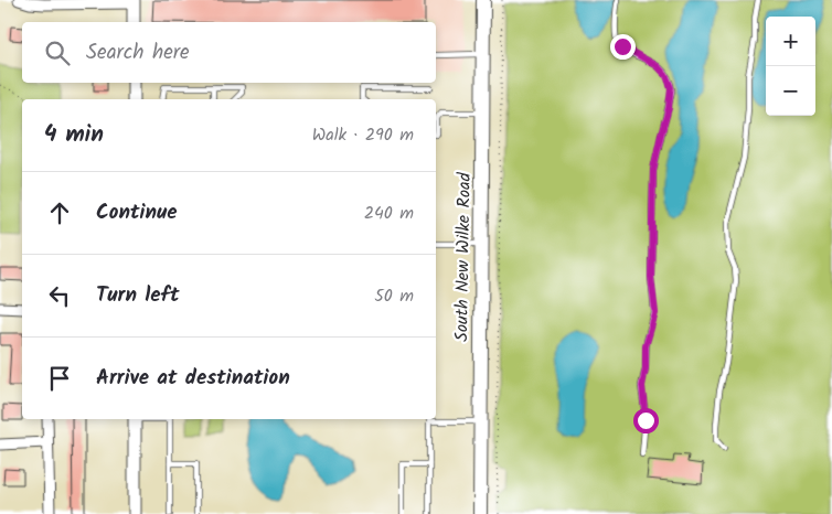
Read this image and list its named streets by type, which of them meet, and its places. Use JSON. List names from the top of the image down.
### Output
{
  "streets": {
    "main road": ["South New Wilke Road"]
  },
  "page": {
    "map_buttons": ["+", "−"],
    "search": "Search here",
    "heading": ["4 min", "Walk · 290 m"],
    "list": [
      ["Continue", "240 m"],
      ["Turn left", "50 m"],
      "Arrive at destination"
    ]
  }
}
